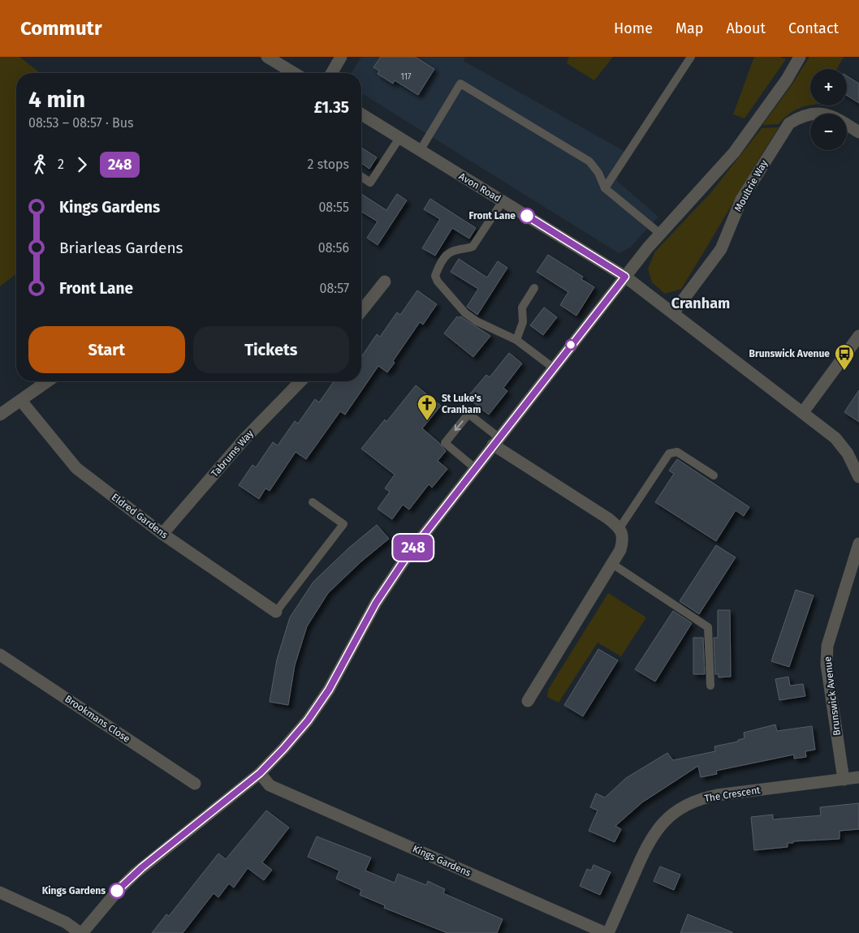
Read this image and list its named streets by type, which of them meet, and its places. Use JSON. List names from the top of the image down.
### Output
{
  "streets": {
    "street": [
      "Moultrie Way",
      "Avon Road",
      "Tabrums Way",
      "Eldred Gardens",
      "Brunswick Avenue",
      "Brookmans Close",
      "The Crescent",
      "Kings Gardens"
    ]
  },
  "crossings": [
    ["Tabrums Way", "Eldred Gardens"],
    ["Brunswick Avenue", "The Crescent"],
    ["The Crescent", "Kings Gardens"]
  ],
  "districts": ["Cranham"],
  "places": {
    "other": ["Front Lane", "Kings Gardens"],
    "bus stop": ["Brunswick Avenue"],
    "church": ["St Luke's Cranham"]
  },
  "lines": ["bus line 248"],
  "house_numbers": ["117"],
  "page": {
    "header": "Commutr",
    "nav": [
      "Home",
      "Map",
      "About",
      "Contact"
    ],
    "on_map": "248",
    "map_buttons": ["+", "−"],
    "heading": ["4 min", "08:53 – 08:57 · Bus", "£1.35"],
    "legs": ["2", "248", "2 stops"],
    "list": [
      {
        "name": "Kings Gardens",
        "value": "08:55"
      },
      {
        "name": "Briarleas Gardens",
        "value": "08:56"
      },
      {
        "name": "Front Lane",
        "value": "08:57"
      }
    ],
    "buttons": ["Start", "Tickets"]
  }
}
